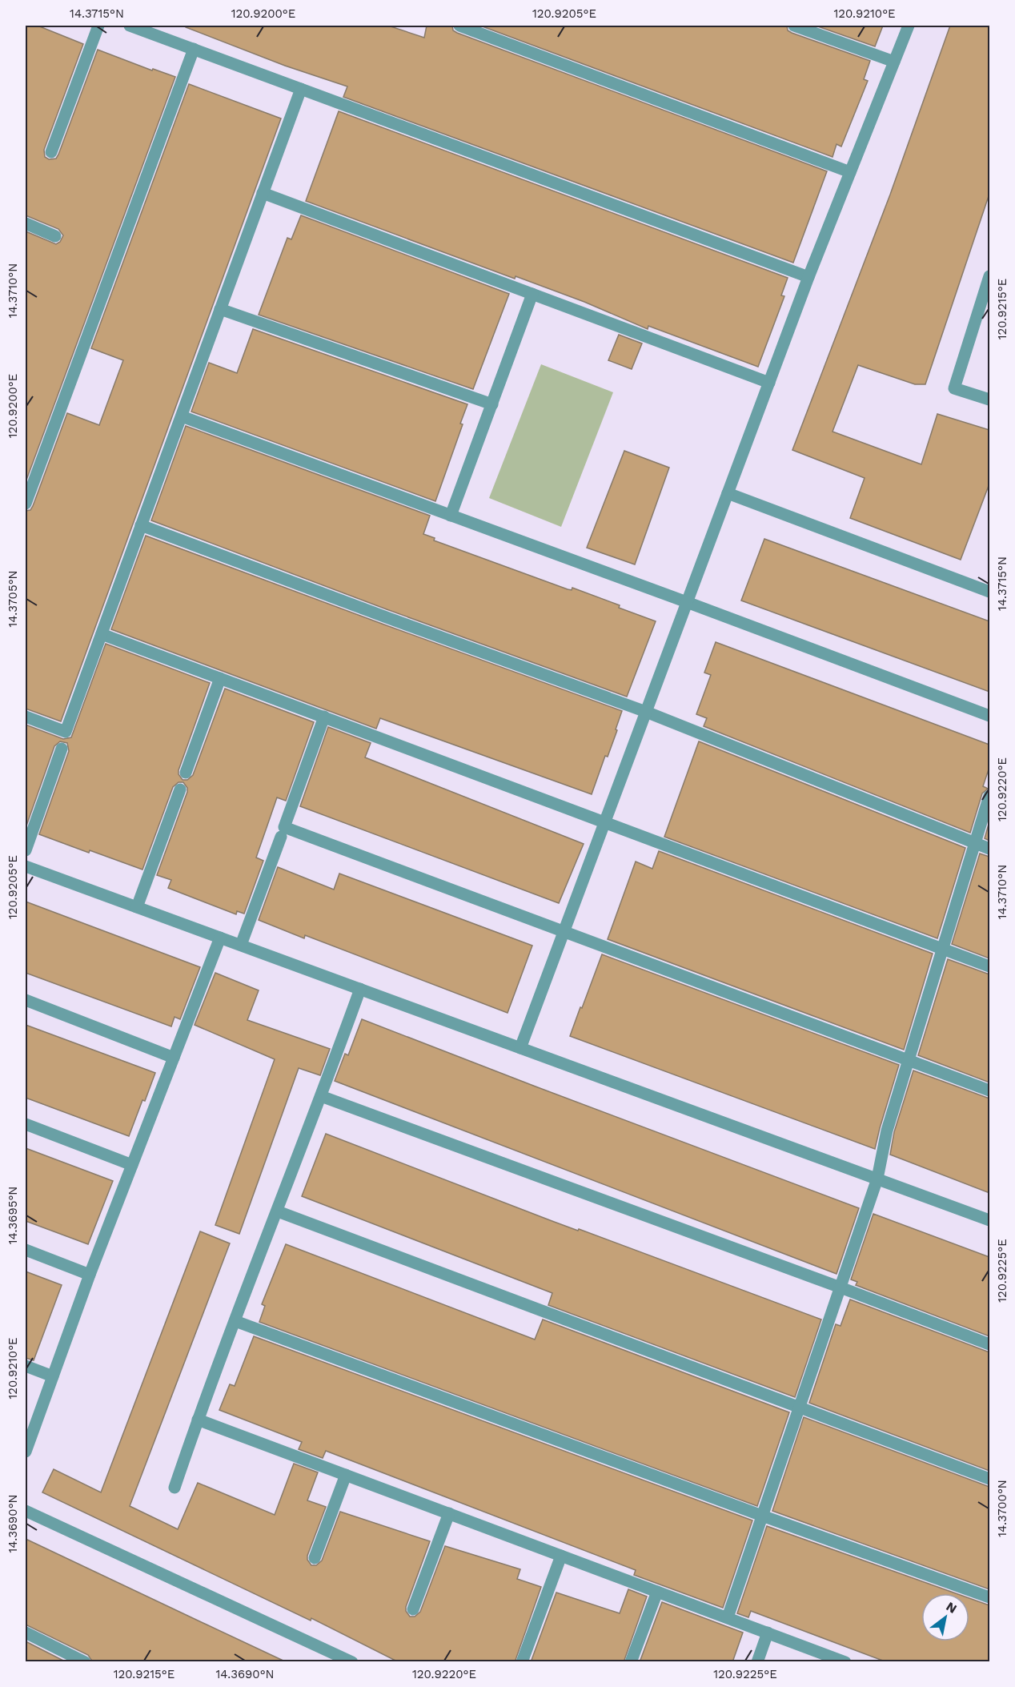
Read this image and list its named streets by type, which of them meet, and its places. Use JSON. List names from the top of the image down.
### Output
{
  "north": "top right",
  "coordinates": [
    "14.3715°N",
    "120.9200°E",
    "120.9205°E",
    "120.9210°E",
    "14.3710°N",
    "120.9215°E",
    "14.3705°N",
    "120.9220°E",
    "14.3695°N",
    "120.9225°E",
    "14.3700°N",
    "14.3690°N"
  ]
}
